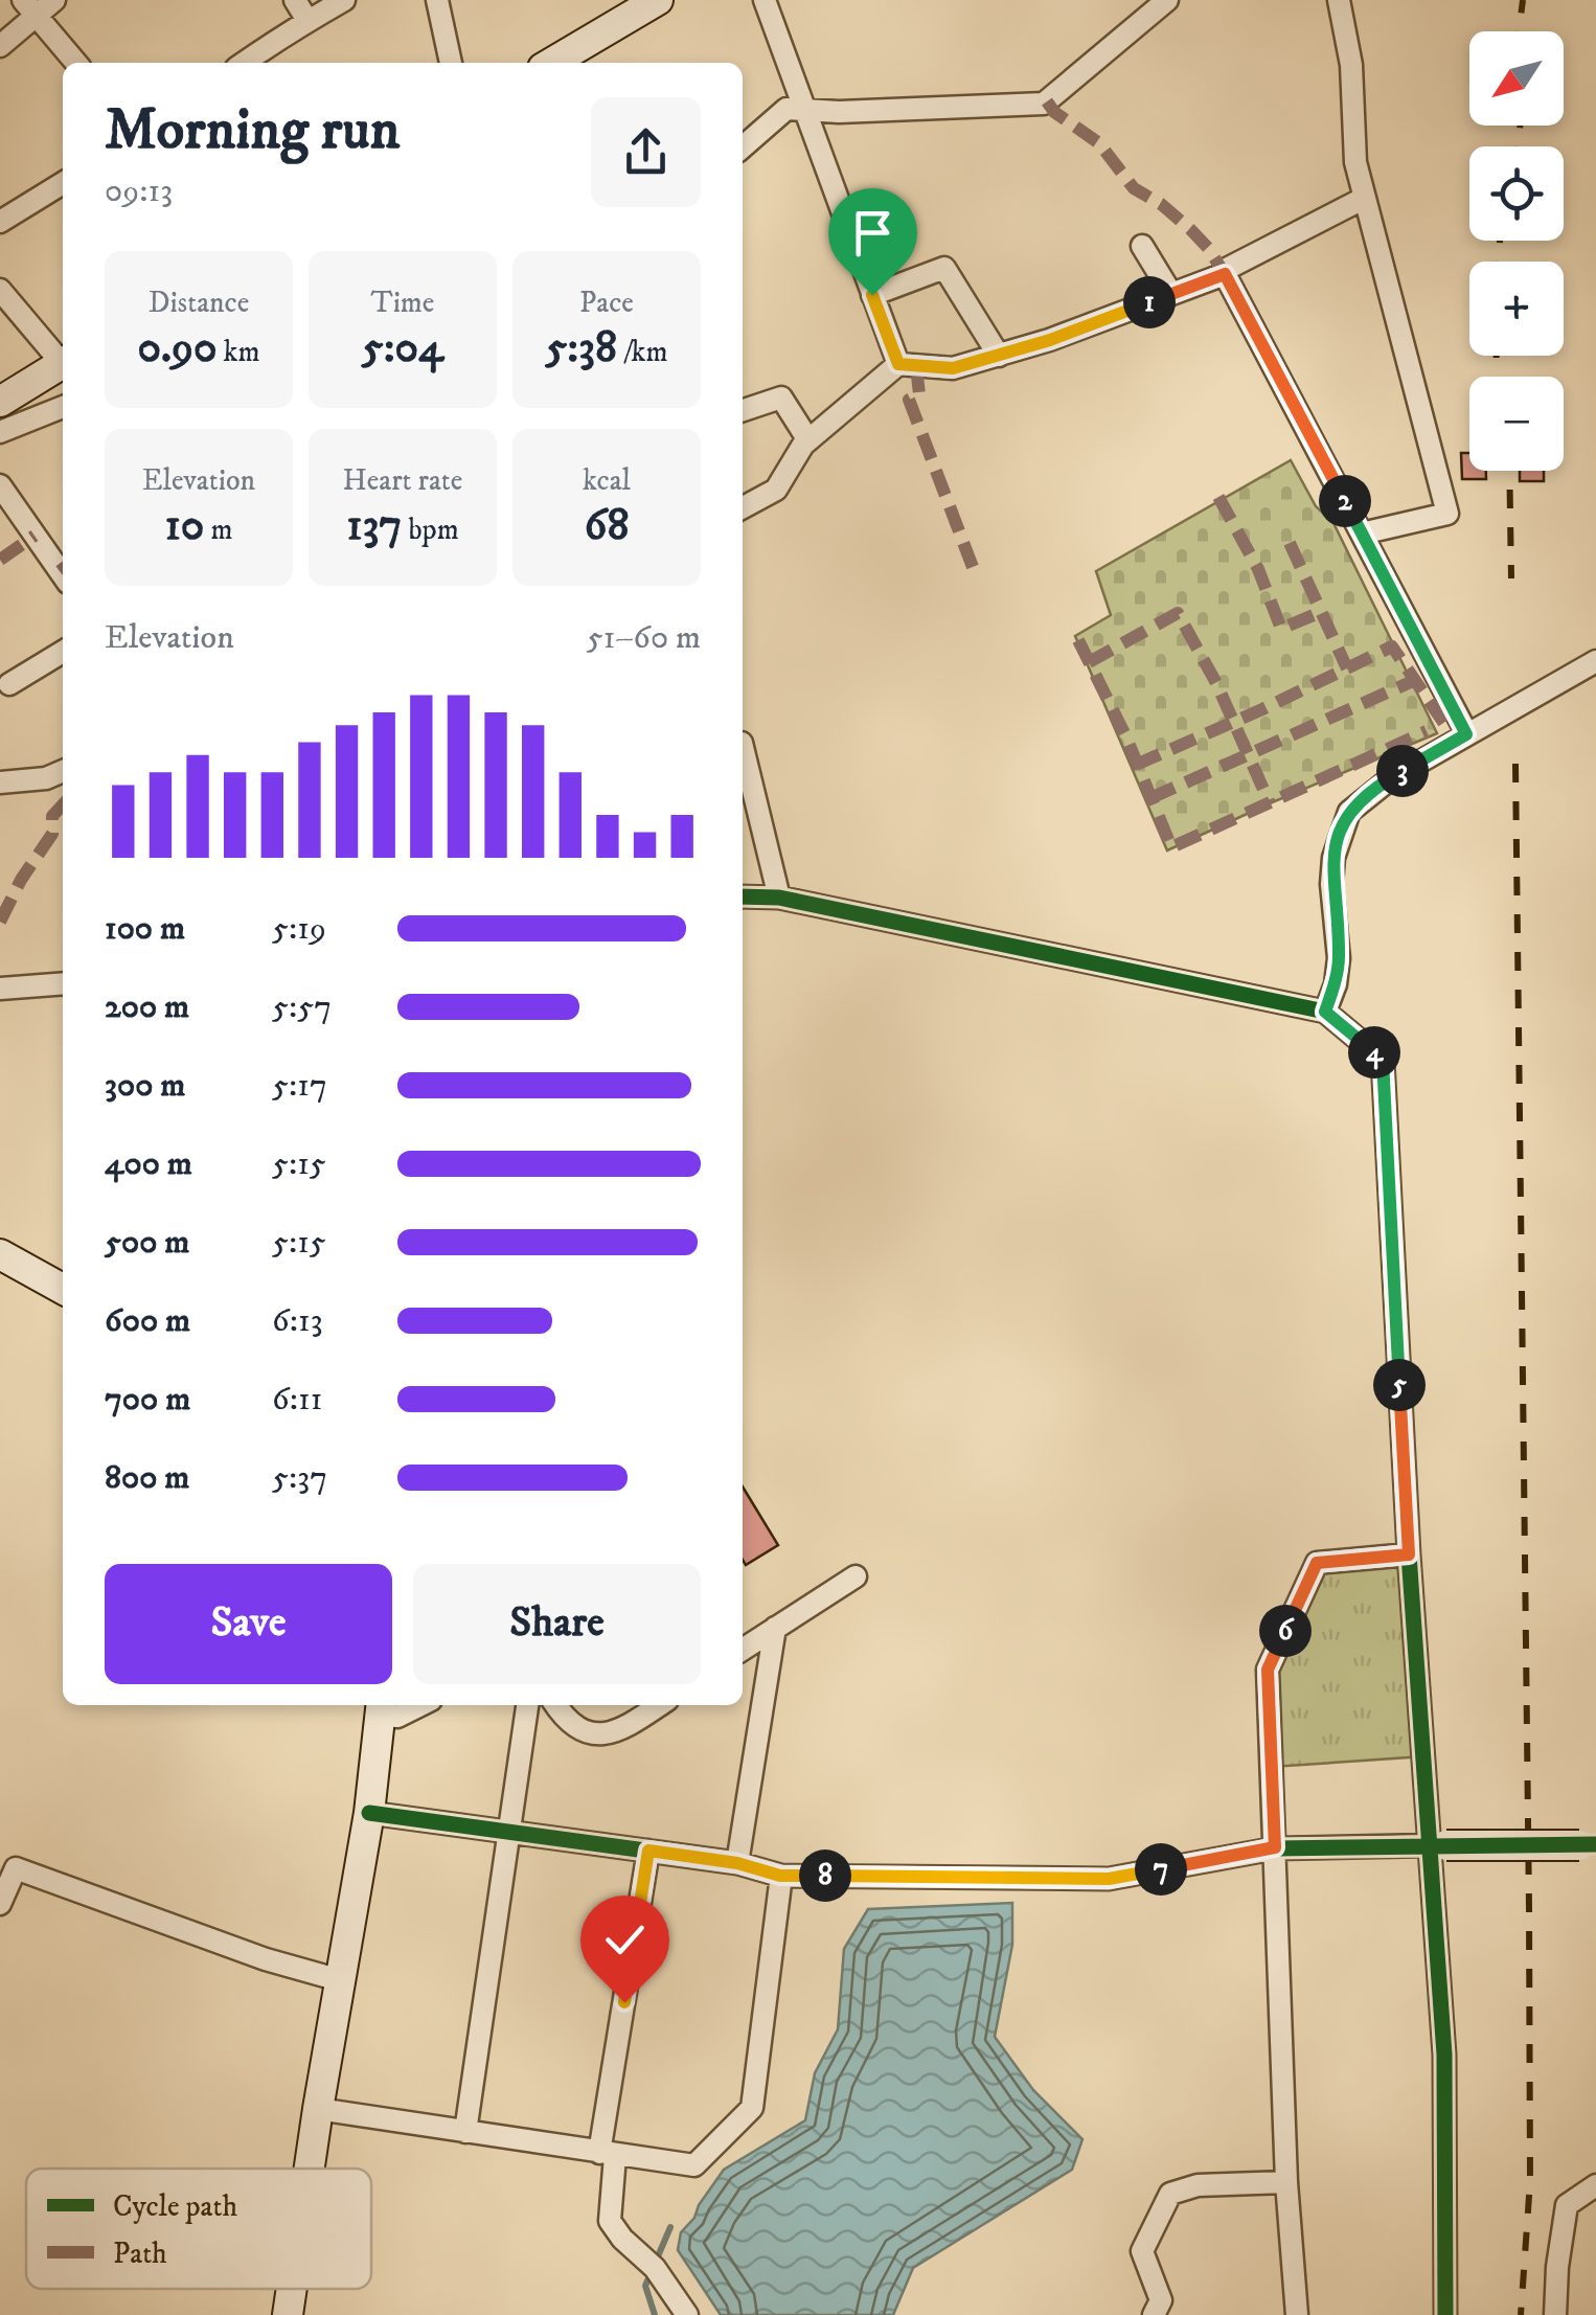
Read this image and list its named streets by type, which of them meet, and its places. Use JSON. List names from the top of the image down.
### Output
{
  "legend": ["Cycle path", "Path"],
  "north": "bottom left",
  "page": {
    "map_buttons": ["+", "−"],
    "heading": ["Morning run", "09:13"],
    "stats": [
      ["Distance", "0.90 km"],
      ["Time", "5:04"],
      ["Pace", "5:38 /km"],
      ["Elevation", "10 m"],
      ["Heart rate", "137 bpm"],
      ["kcal", "68"]
    ],
    "pins": [
      "1",
      "2",
      "3",
      "4",
      "5",
      "6",
      "7",
      "8"
    ],
    "chart": ["Elevation", "51–60 m"],
    "list": [
      {
        "name": "100 m",
        "note": "5:19"
      },
      {
        "name": "200 m",
        "note": "5:57"
      },
      {
        "name": "300 m",
        "note": "5:17"
      },
      {
        "name": "400 m",
        "note": "5:15"
      },
      {
        "name": "500 m",
        "note": "5:15"
      },
      {
        "name": "600 m",
        "note": "6:13"
      },
      {
        "name": "700 m",
        "note": "6:11"
      },
      {
        "name": "800 m",
        "note": "5:37"
      }
    ],
    "buttons": ["Save", "Share"]
  }
}
